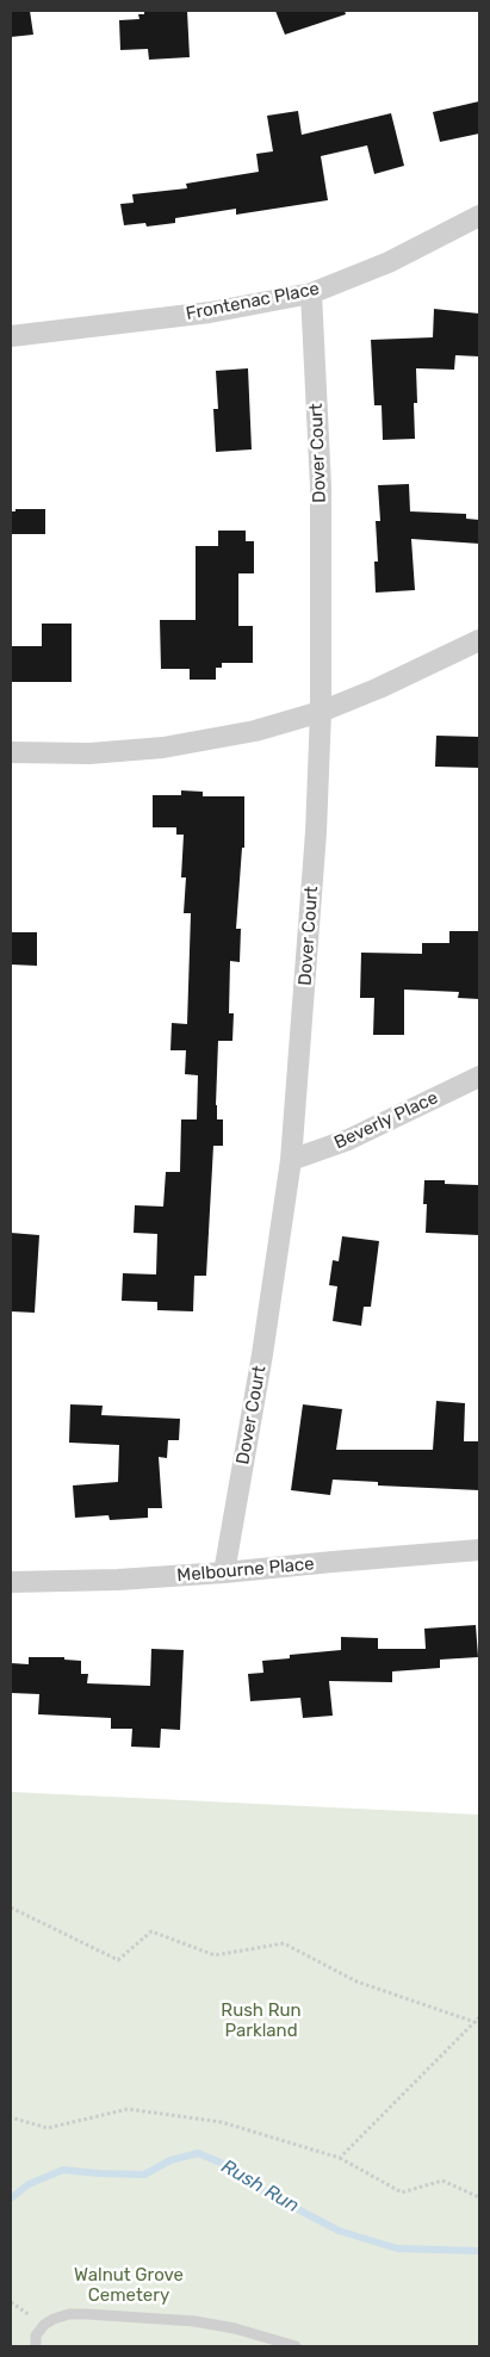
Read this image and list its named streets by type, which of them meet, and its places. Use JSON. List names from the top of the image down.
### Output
{
  "streets": {
    "street": [
      "Frontenac Place",
      "Dover Court",
      "Beverly Place",
      "Melbourne Place"
    ]
  },
  "crossings": [
    ["Frontenac Place", "Dover Court"],
    ["Dover Court", "Beverly Place"],
    ["Dover Court", "Melbourne Place"]
  ],
  "water": ["Rush Run"],
  "parks": ["Rush Run Parkland", "Walnut Grove Cemetery"]
}
